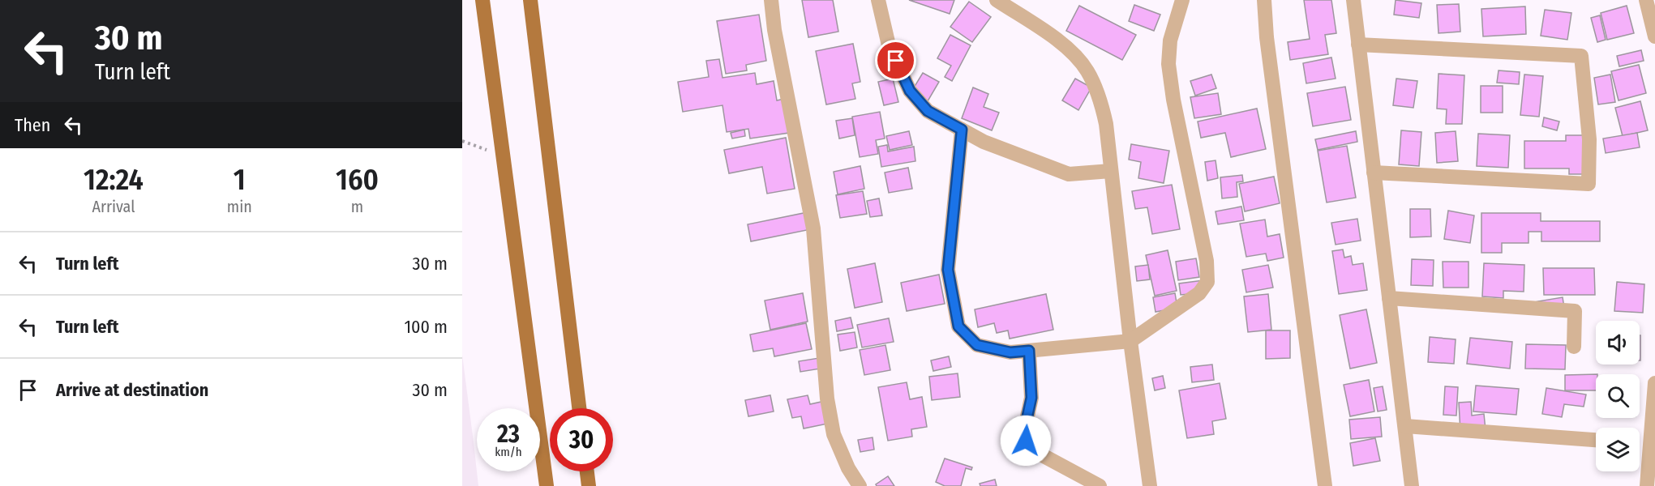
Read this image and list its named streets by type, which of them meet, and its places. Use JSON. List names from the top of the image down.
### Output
{
  "page": {
    "turn": ["30 m", "Turn left"],
    "then": "Then",
    "eta": [
      "12:24",
      "Arrival",
      "1",
      "min",
      "160",
      "m"
    ],
    "list": [
      {
        "name": "Turn left",
        "value": "30 m"
      },
      {
        "name": "Turn left",
        "value": "100 m"
      },
      {
        "name": "Arrive at destination",
        "value": "30 m"
      }
    ],
    "speed": "23 km/h",
    "limit": "30"
  }
}
